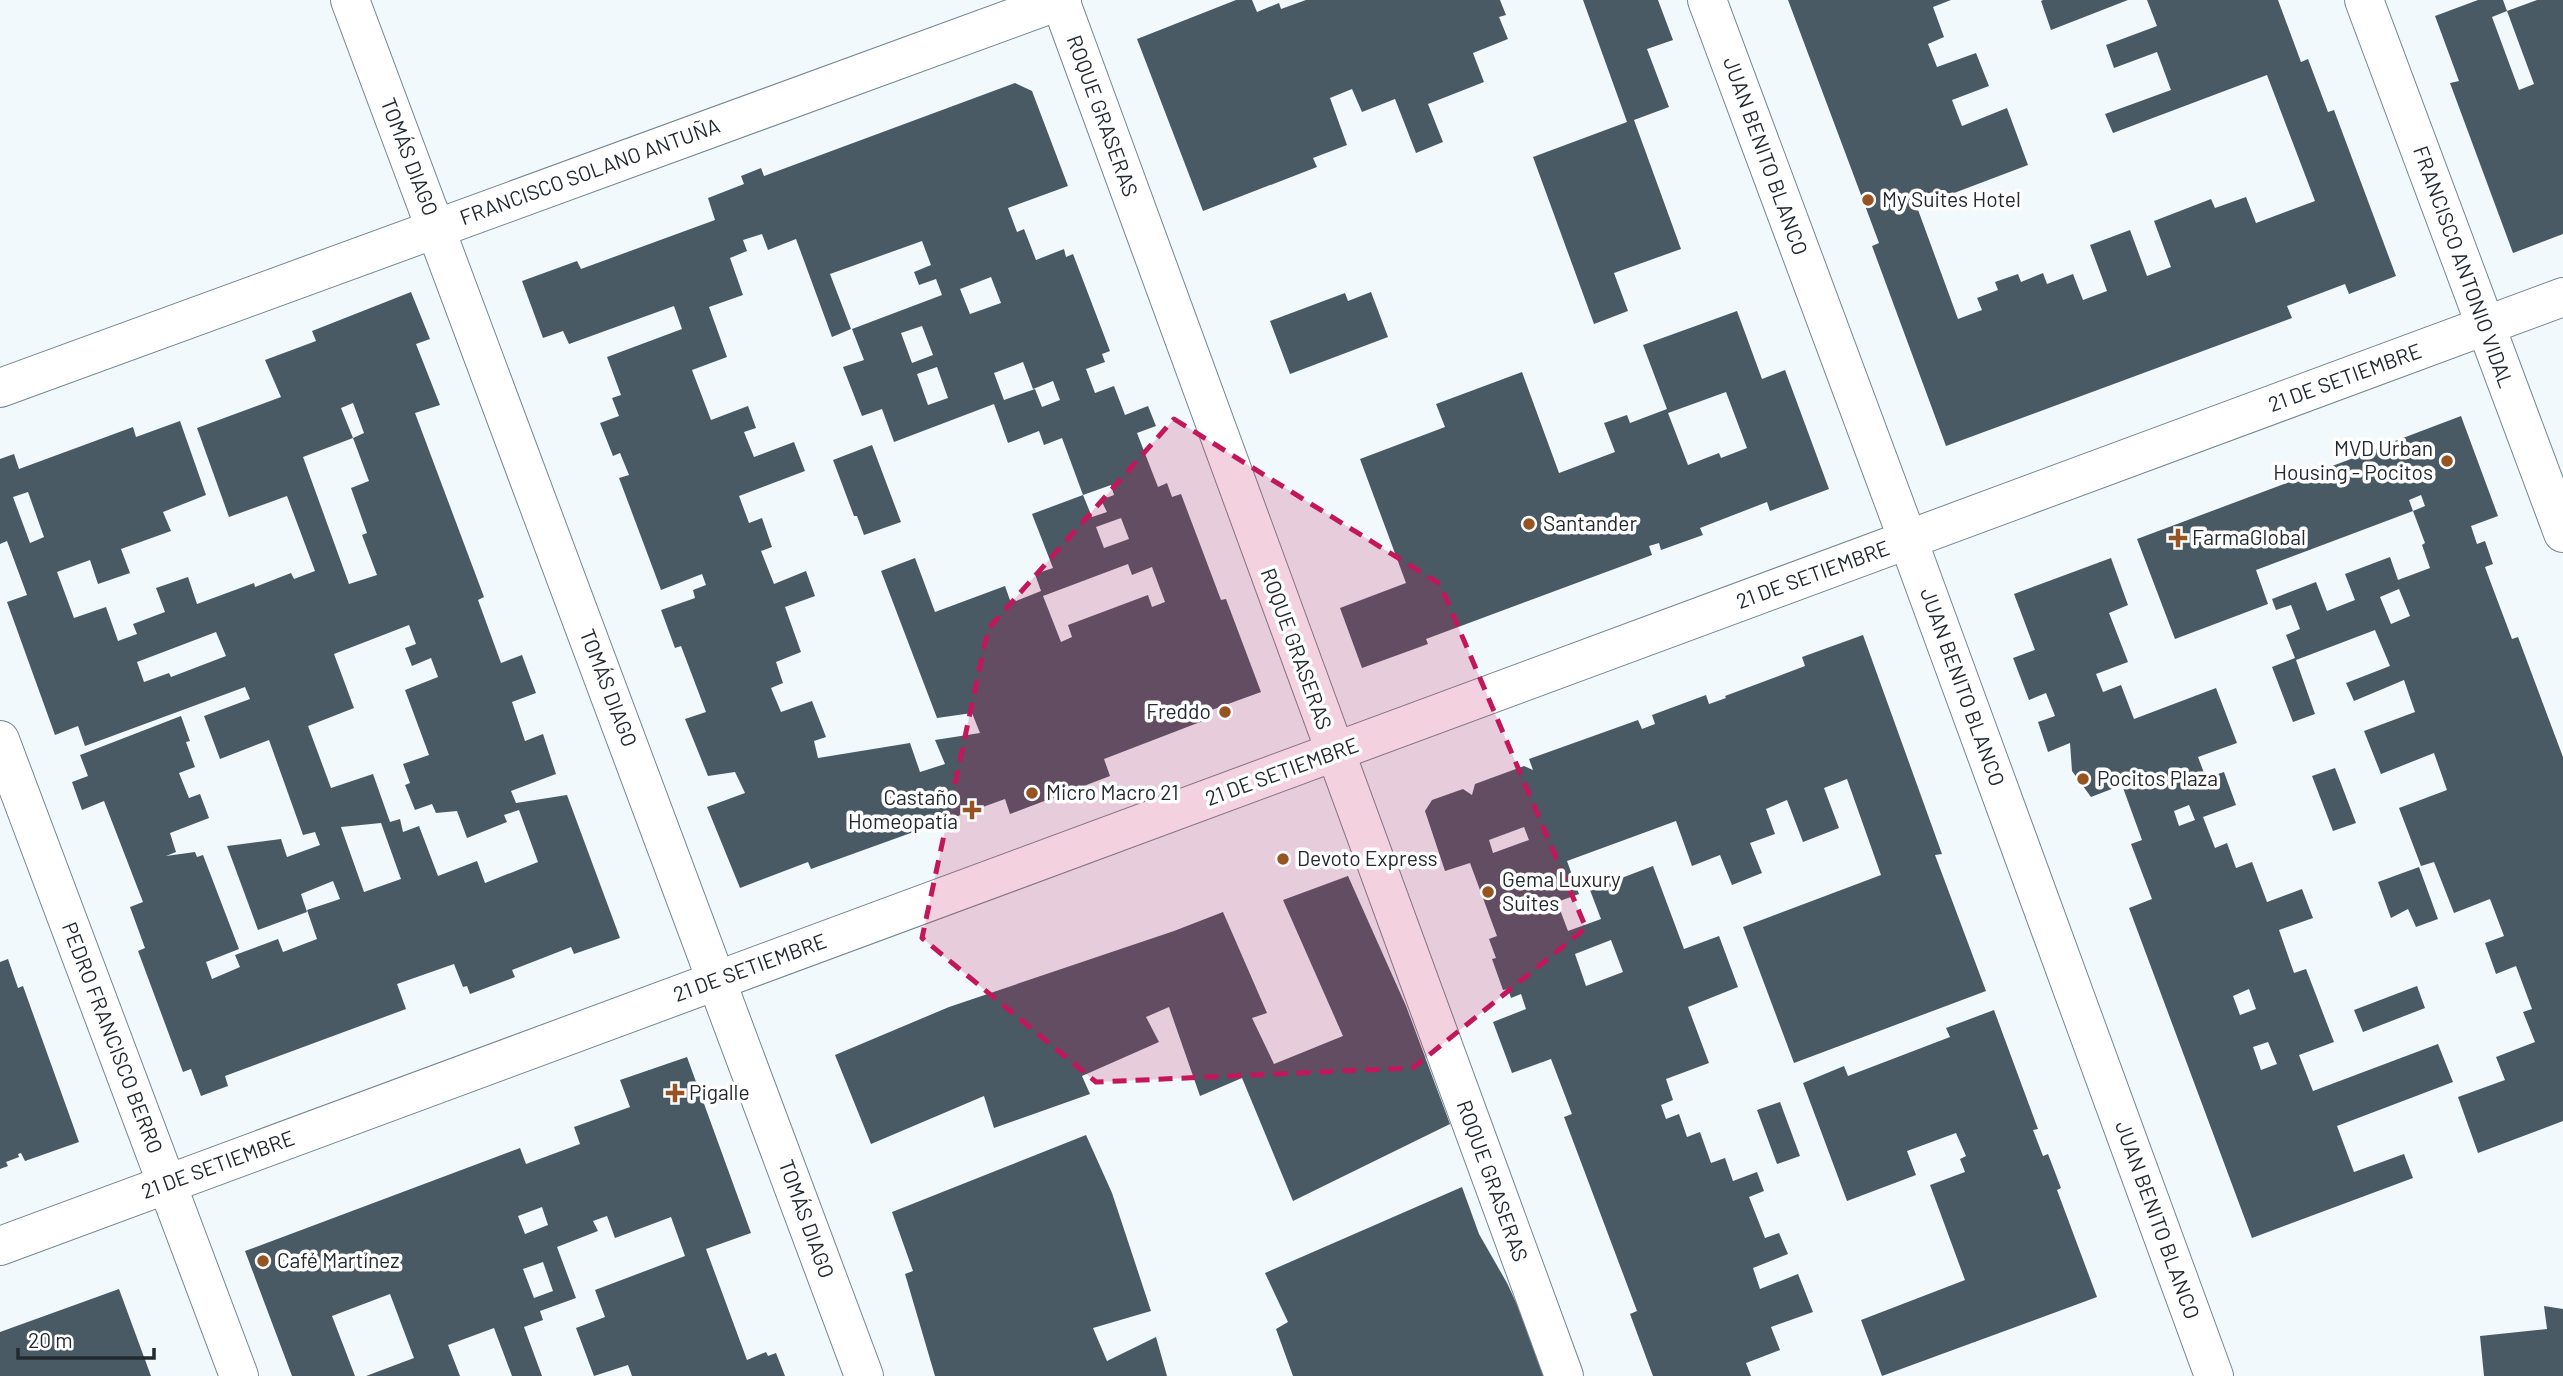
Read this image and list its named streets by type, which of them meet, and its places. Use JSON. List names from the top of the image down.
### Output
{
  "streets": {
    "street": [
      "ROQUE GRASERAS",
      "JUAN BENITO BLANCO",
      "TOMÁS DIAGO",
      "FRANCISCO SOLANO ANTUÑA",
      "FRANCISCO ANTONIO VIDAL",
      "21 DE SETIEMBRE",
      "PEDRO FRANCISCO BERRO"
    ]
  },
  "crossings": [
    ["ROQUE GRASERAS", "FRANCISCO SOLANO ANTUÑA"],
    ["ROQUE GRASERAS", "21 DE SETIEMBRE"],
    ["JUAN BENITO BLANCO", "21 DE SETIEMBRE"],
    ["TOMÁS DIAGO", "FRANCISCO SOLANO ANTUÑA"],
    ["TOMÁS DIAGO", "21 DE SETIEMBRE"],
    ["FRANCISCO ANTONIO VIDAL", "21 DE SETIEMBRE"],
    ["21 DE SETIEMBRE", "PEDRO FRANCISCO BERRO"]
  ],
  "places": {
    "other": [
      "My Suites Hotel",
      "MVD Urban Housing - Pocitos",
      "Santander",
      "Freddo",
      "Pocitos Plaza",
      "Micro Macro 21",
      "Devoto Express",
      "Gema Luxury Suites",
      "Café Martínez"
    ],
    "health": ["FarmaGlobal", "Castaño Homeopatía", "Pigalle"]
  },
  "scale_bar": "20 m"
}
